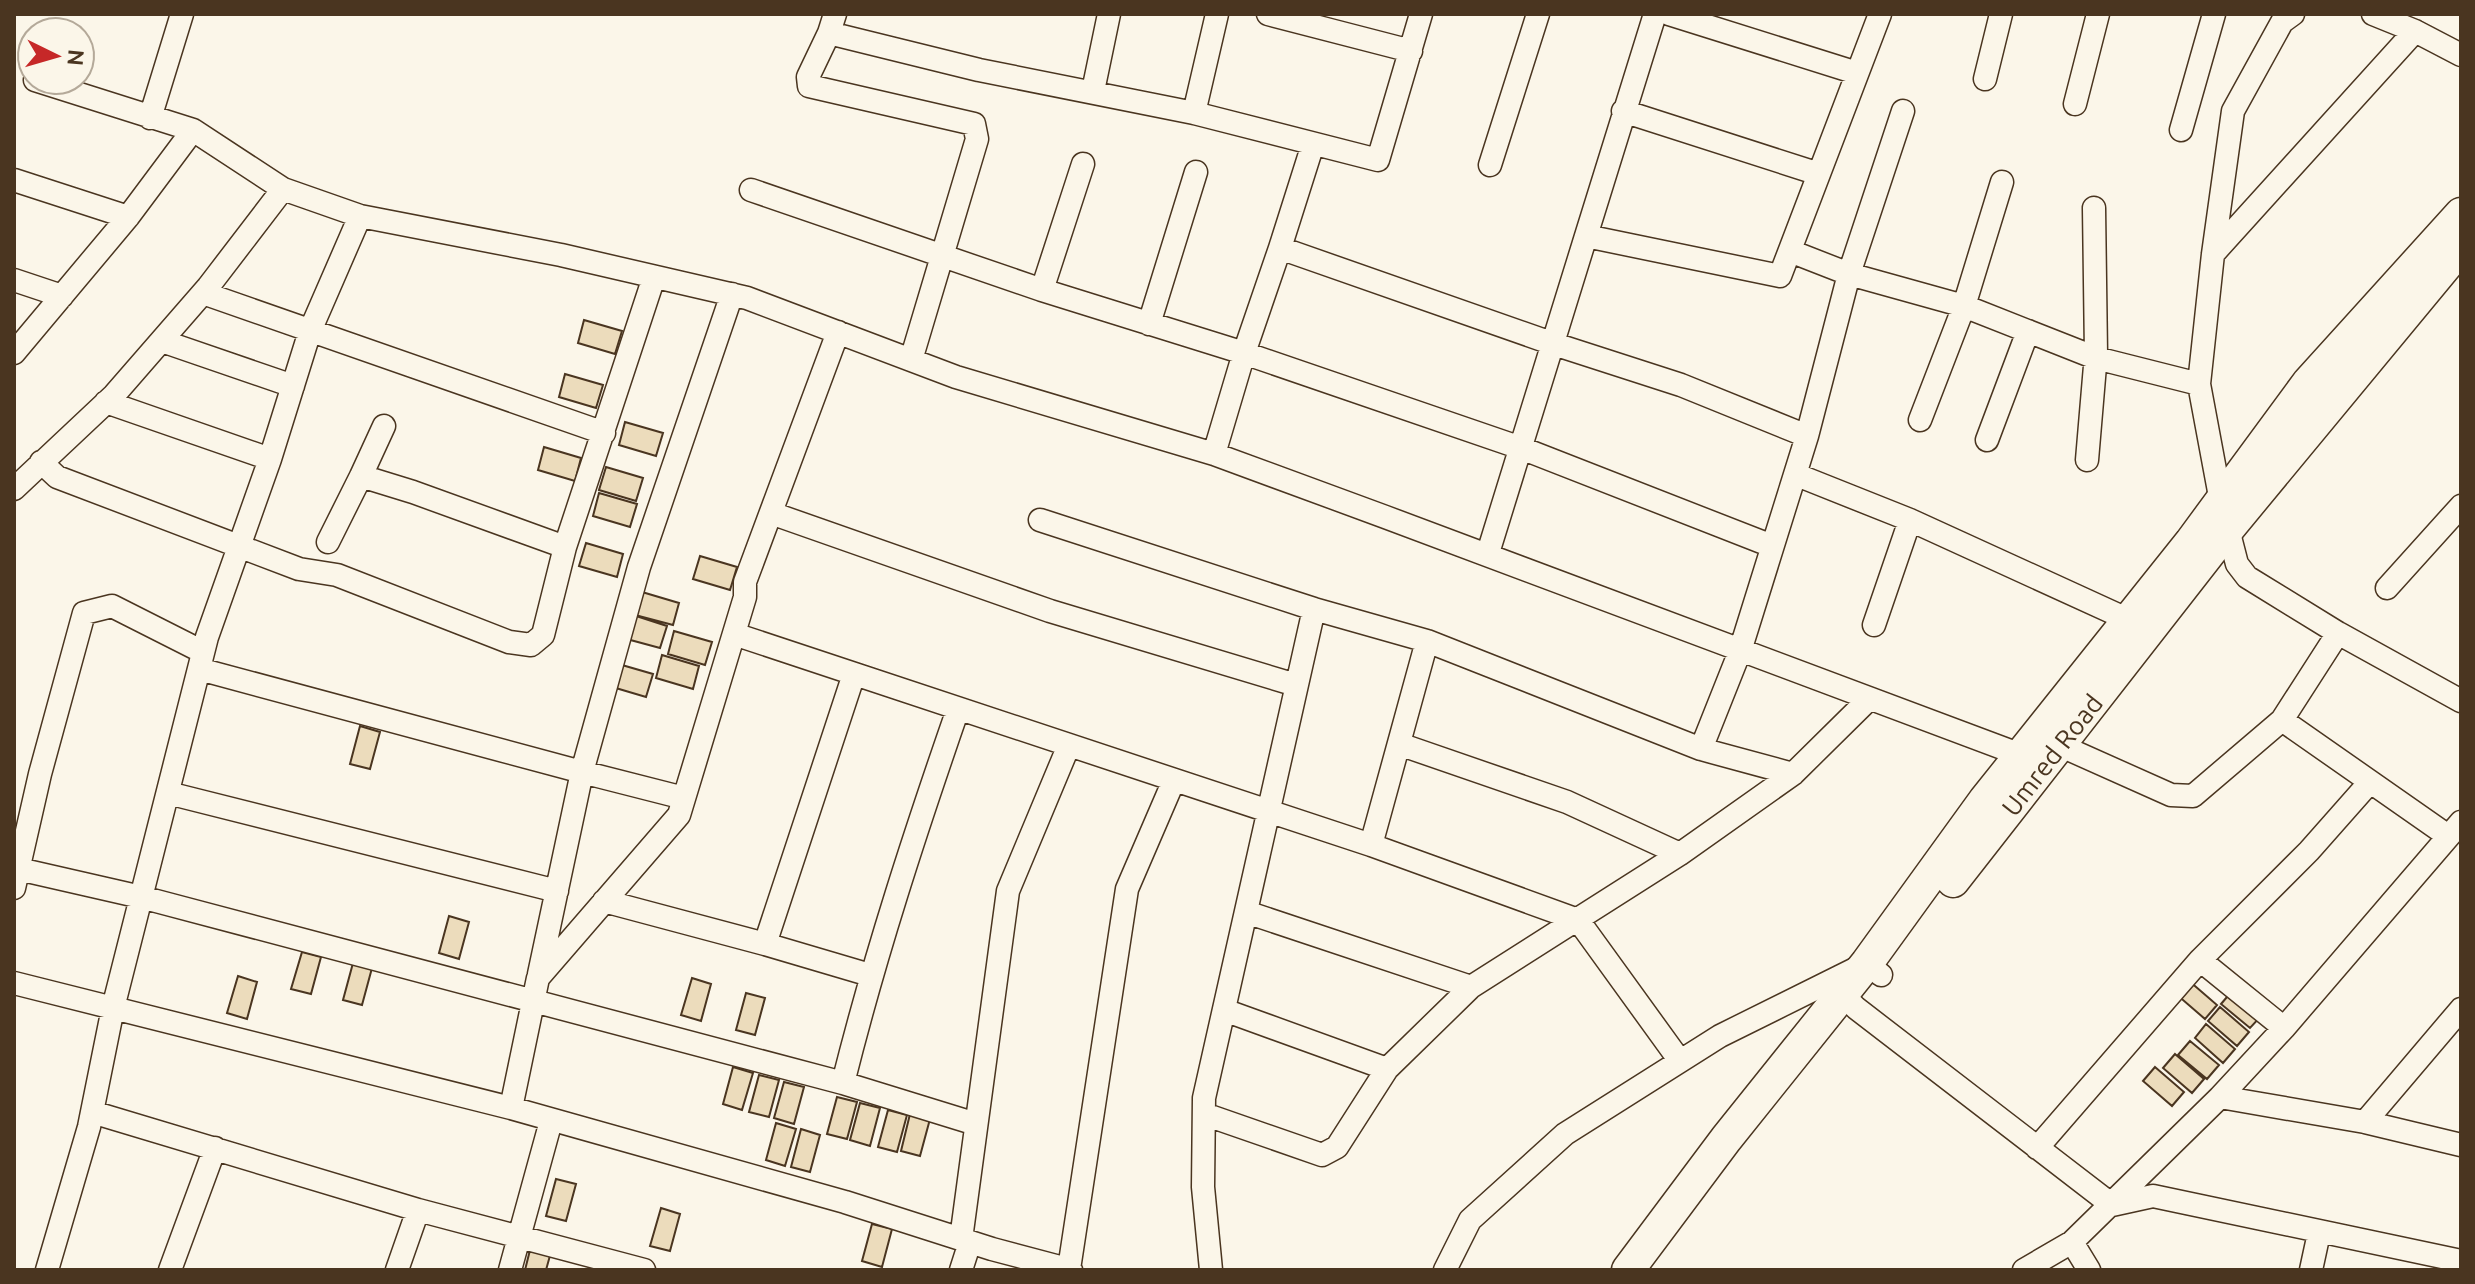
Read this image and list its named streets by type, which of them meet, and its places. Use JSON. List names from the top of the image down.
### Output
{
  "streets": {
    "highway": ["Umred Road"]
  },
  "north": "right"
}
